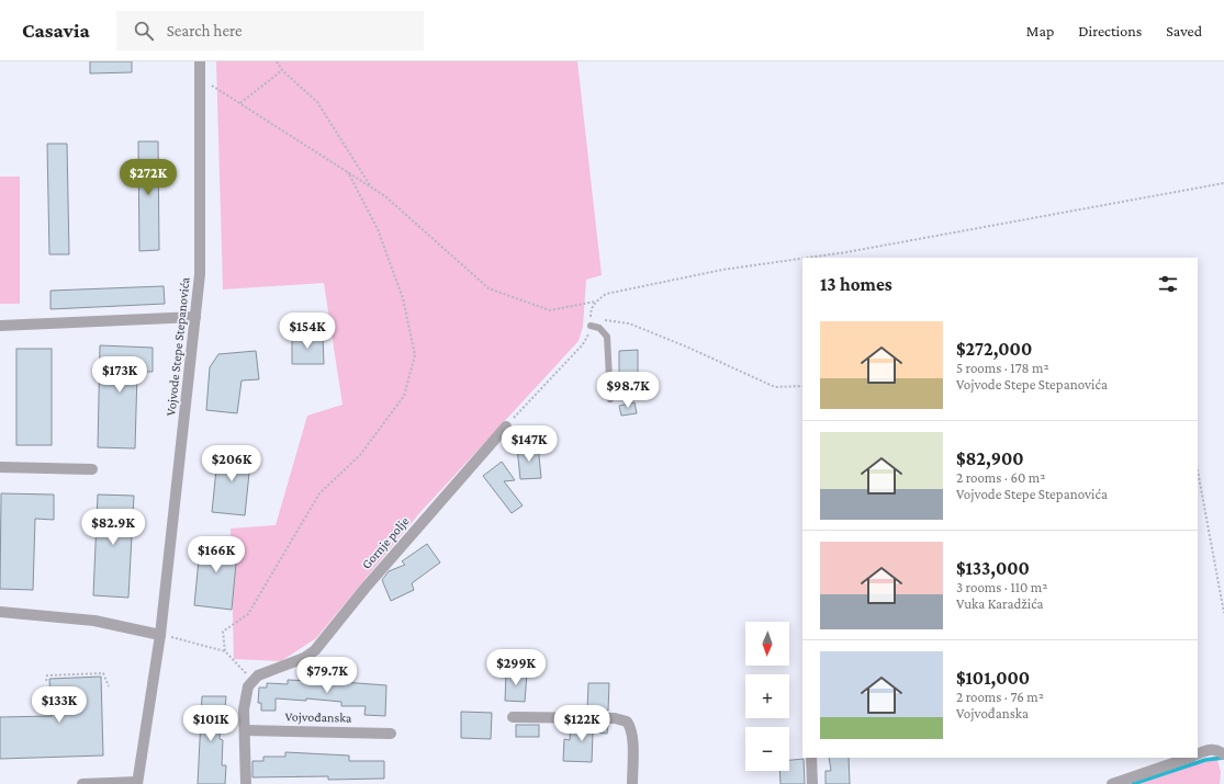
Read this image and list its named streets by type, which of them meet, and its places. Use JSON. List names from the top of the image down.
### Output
{
  "streets": {
    "street": ["Vojvode Stepe Stepanovića", "Gornje polje", "Vojvođanska"]
  },
  "north": "bottom",
  "page": {
    "header": "Casavia",
    "search": "Search here",
    "nav": ["Map", "Directions", "Saved"],
    "price": [
      "$272K",
      "$154K",
      "$173K",
      "$98.7K",
      "$147K",
      "$206K",
      "$82.9K",
      "$166K",
      "$299K",
      "$79.7K",
      "$133K",
      "$101K",
      "$122K"
    ],
    "heading": "13 homes",
    "list": [
      {
        "name": "$272,000",
        "note": "5 rooms · 178 m² · Vojvode Stepe Stepanovića"
      },
      {
        "name": "$82,900",
        "note": "2 rooms · 60 m² · Vojvode Stepe Stepanovića"
      },
      {
        "name": "$133,000",
        "note": "3 rooms · 110 m² · Vuka Karadžića"
      },
      {
        "name": "$101,000",
        "note": "2 rooms · 76 m² · Vojvođanska"
      }
    ],
    "map_buttons": ["+", "−"]
  }
}
